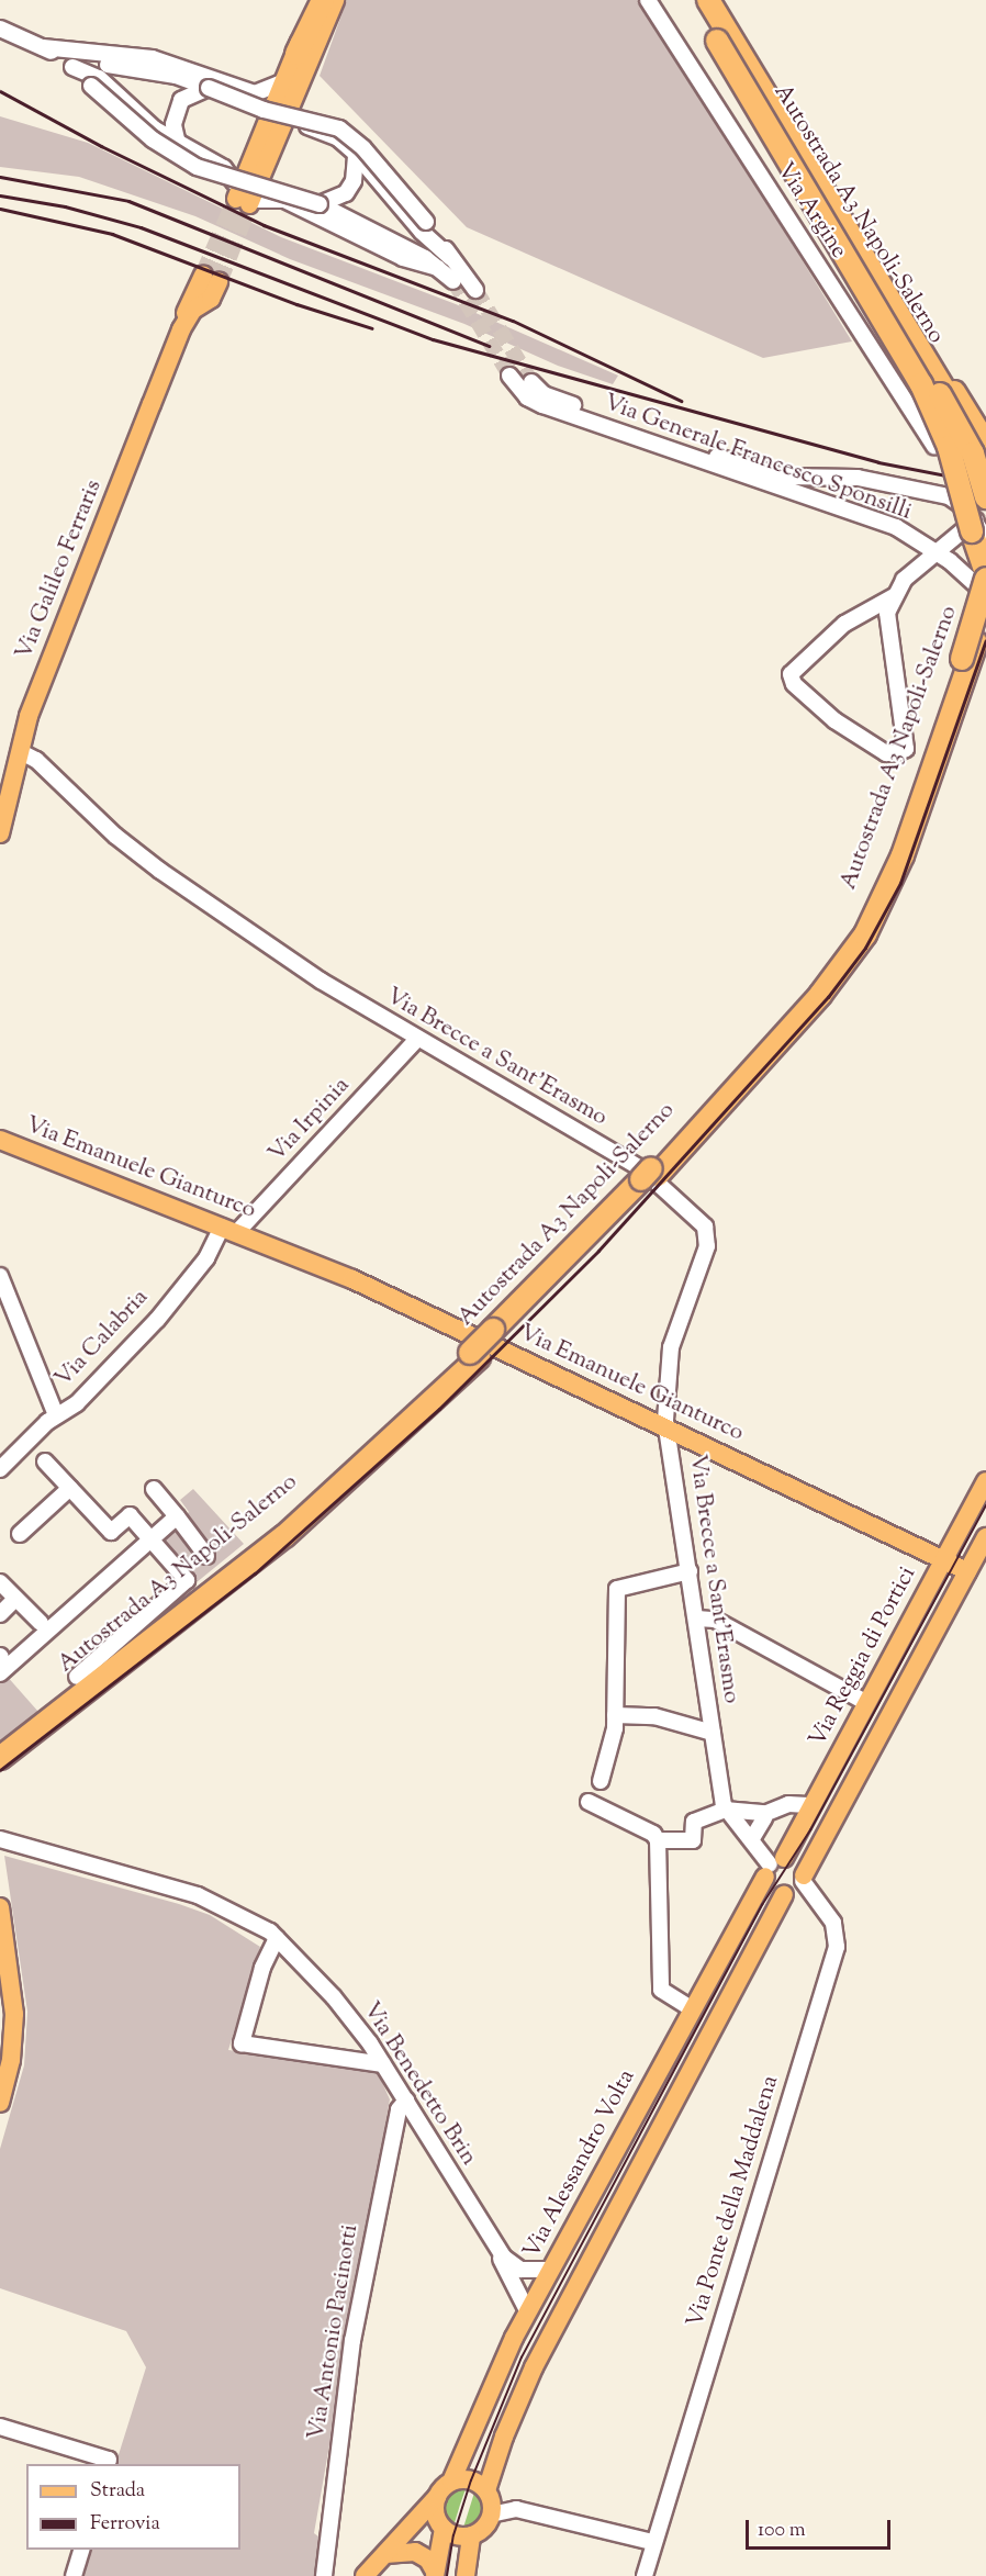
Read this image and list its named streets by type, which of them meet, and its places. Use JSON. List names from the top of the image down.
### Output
{
  "streets": {
    "highway": ["Autostrada A3 Napoli-Salerno"],
    "main road": [
      "Via Galileo Ferraris",
      "Via Emanuele Gianturco",
      "Via Reggia di Portici",
      "Via Alessandro Volta"
    ],
    "street": [
      "Via Argine",
      "Via Generale Francesco Sponsilli",
      "Via Brecce a Sant'Erasmo",
      "Via Irpinia",
      "Via Calabria",
      "Via Benedetto Brin",
      "Via Ponte della Maddalena",
      "Via Antonio Pacinotti"
    ]
  },
  "crossings": [
    ["Via Galileo Ferraris", "Via Brecce a Sant'Erasmo"],
    ["Via Brecce a Sant'Erasmo", "Via Irpinia"],
    ["Via Brecce a Sant'Erasmo", "Via Emanuele Gianturco"],
    ["Via Irpinia", "Via Emanuele Gianturco"],
    ["Via Irpinia", "Via Calabria"],
    ["Via Emanuele Gianturco", "Via Calabria"],
    ["Via Emanuele Gianturco", "Via Reggia di Portici"],
    ["Via Reggia di Portici", "Via Alessandro Volta"],
    ["Via Reggia di Portici", "Via Ponte della Maddalena"],
    ["Via Benedetto Brin", "Via Alessandro Volta"],
    ["Via Benedetto Brin", "Via Antonio Pacinotti"],
    ["Via Alessandro Volta", "Via Ponte della Maddalena"]
  ],
  "legend": ["Strada", "Ferrovia"],
  "scale_bar": "100 m"
}
